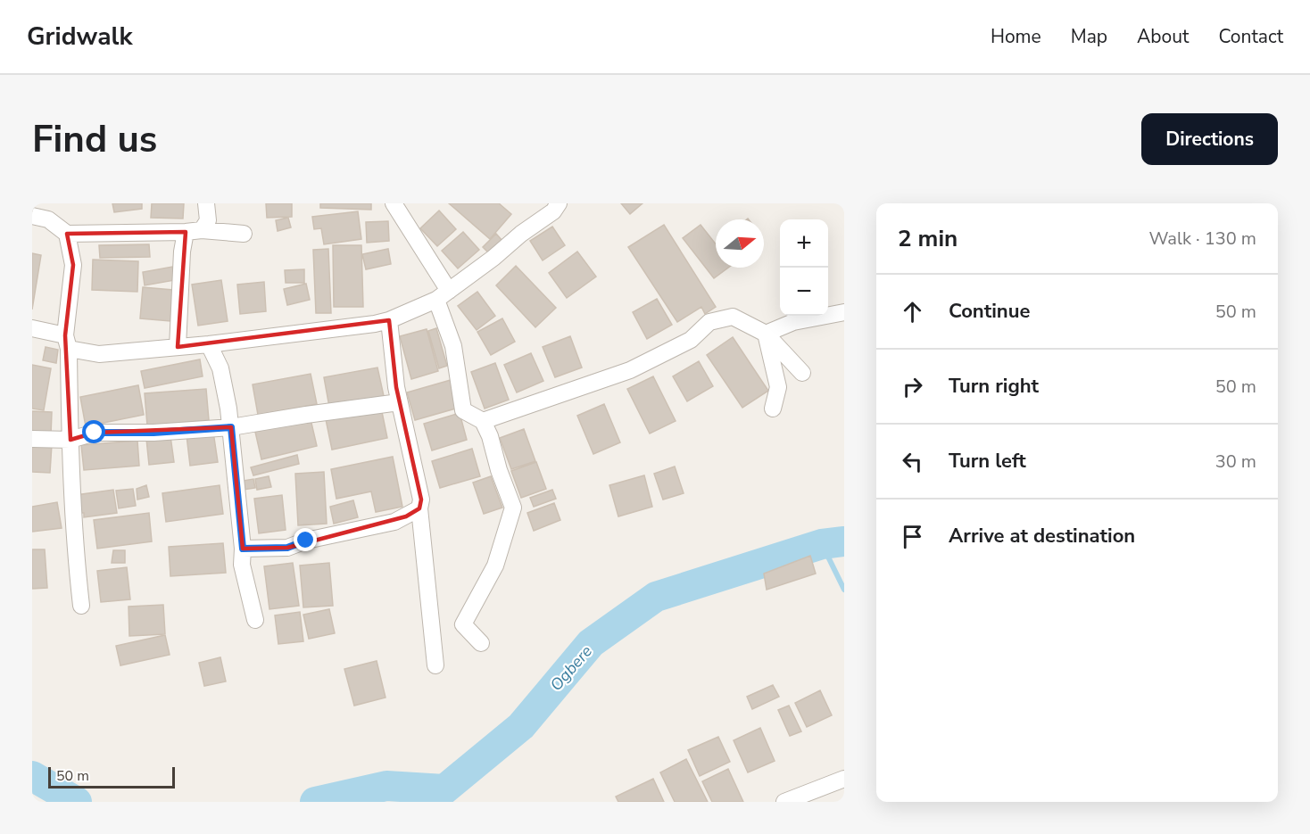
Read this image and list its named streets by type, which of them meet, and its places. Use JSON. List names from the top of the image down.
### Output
{
  "water": ["Ogbere"],
  "scale_bar": "50 m",
  "north": "right",
  "page": {
    "header": "Gridwalk",
    "nav": [
      "Home",
      "Map",
      "About",
      "Contact"
    ],
    "buttons": "Directions",
    "title": "Find us",
    "heading": ["2 min", "Walk · 130 m"],
    "map_buttons": ["+", "−"],
    "list": [
      ["Continue", "50 m"],
      ["Turn right", "50 m"],
      ["Turn left", "30 m"],
      "Arrive at destination"
    ],
    "scale": "50 m"
  }
}
